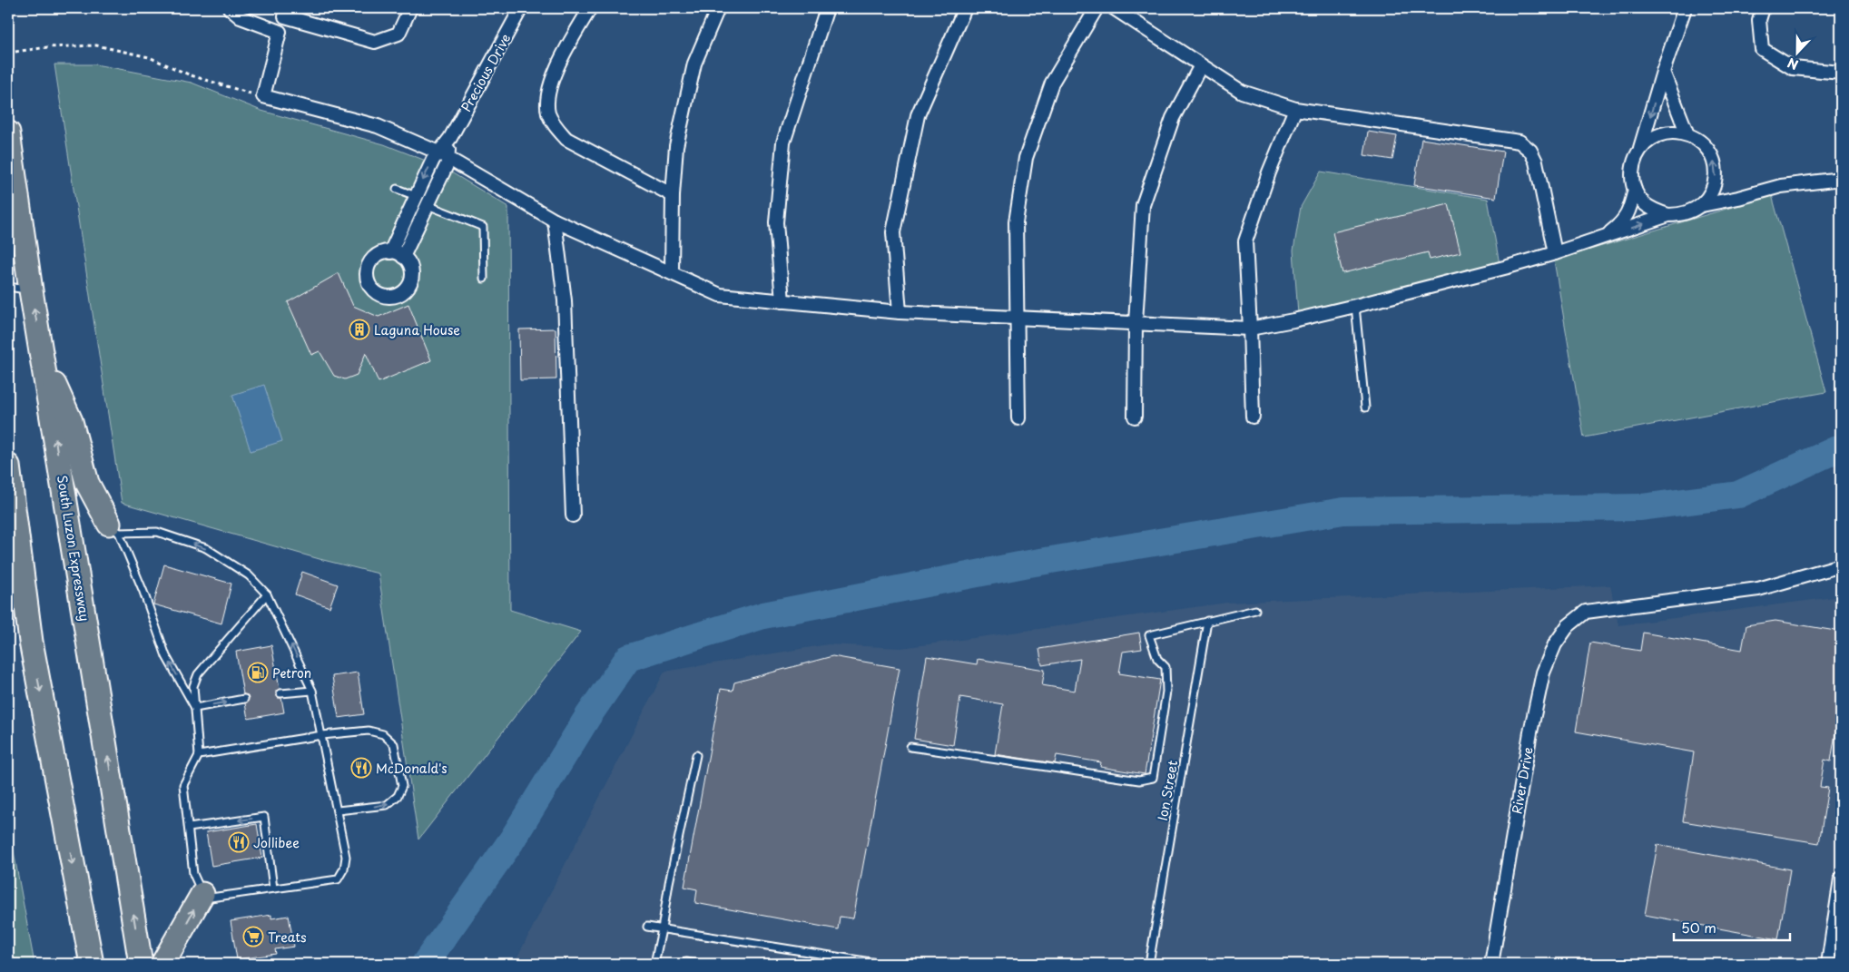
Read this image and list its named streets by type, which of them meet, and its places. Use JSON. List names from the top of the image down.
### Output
{
  "streets": {
    "highway": ["South Luzon Expressway"],
    "street": ["Precious Drive", "River Drive"],
    "lane": ["Ion Street"]
  },
  "places": {
    "building": ["Laguna House"],
    "fuel station": ["Petron"],
    "restaurant": ["McDonald's", "Jollibee"],
    "supermarket": ["Treats"]
  },
  "scale_bar": "50 m",
  "north": "bottom"
}
